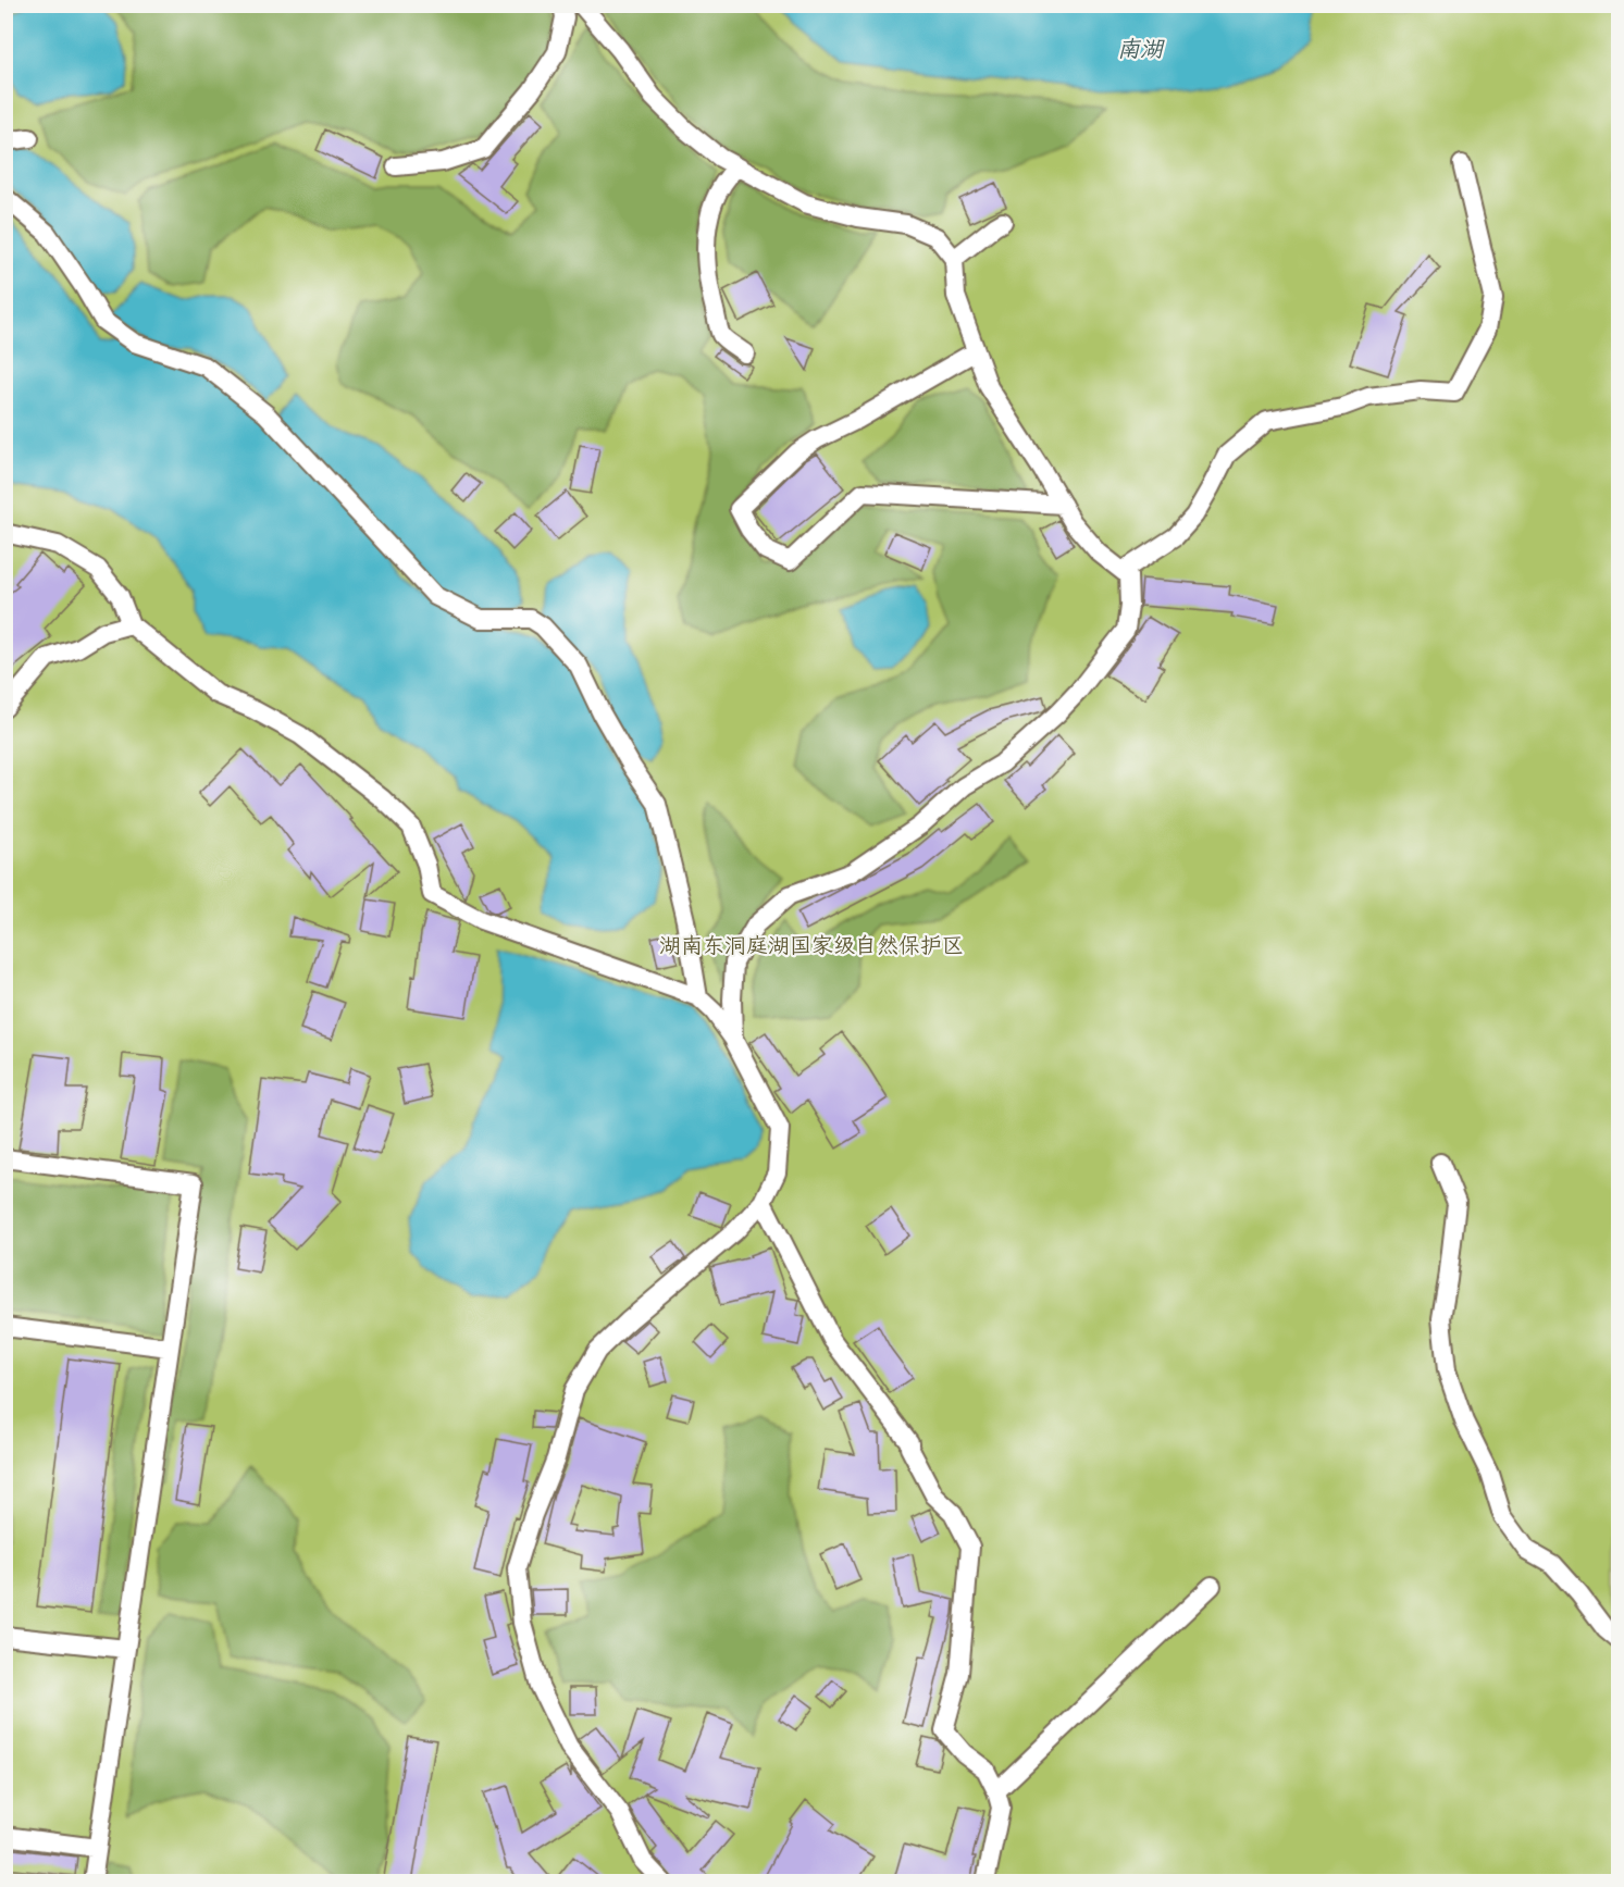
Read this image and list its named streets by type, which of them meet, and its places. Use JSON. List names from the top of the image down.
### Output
{
  "water": ["南湖"],
  "parks": ["湖南东洞庭湖国家级自然保护区"]
}
